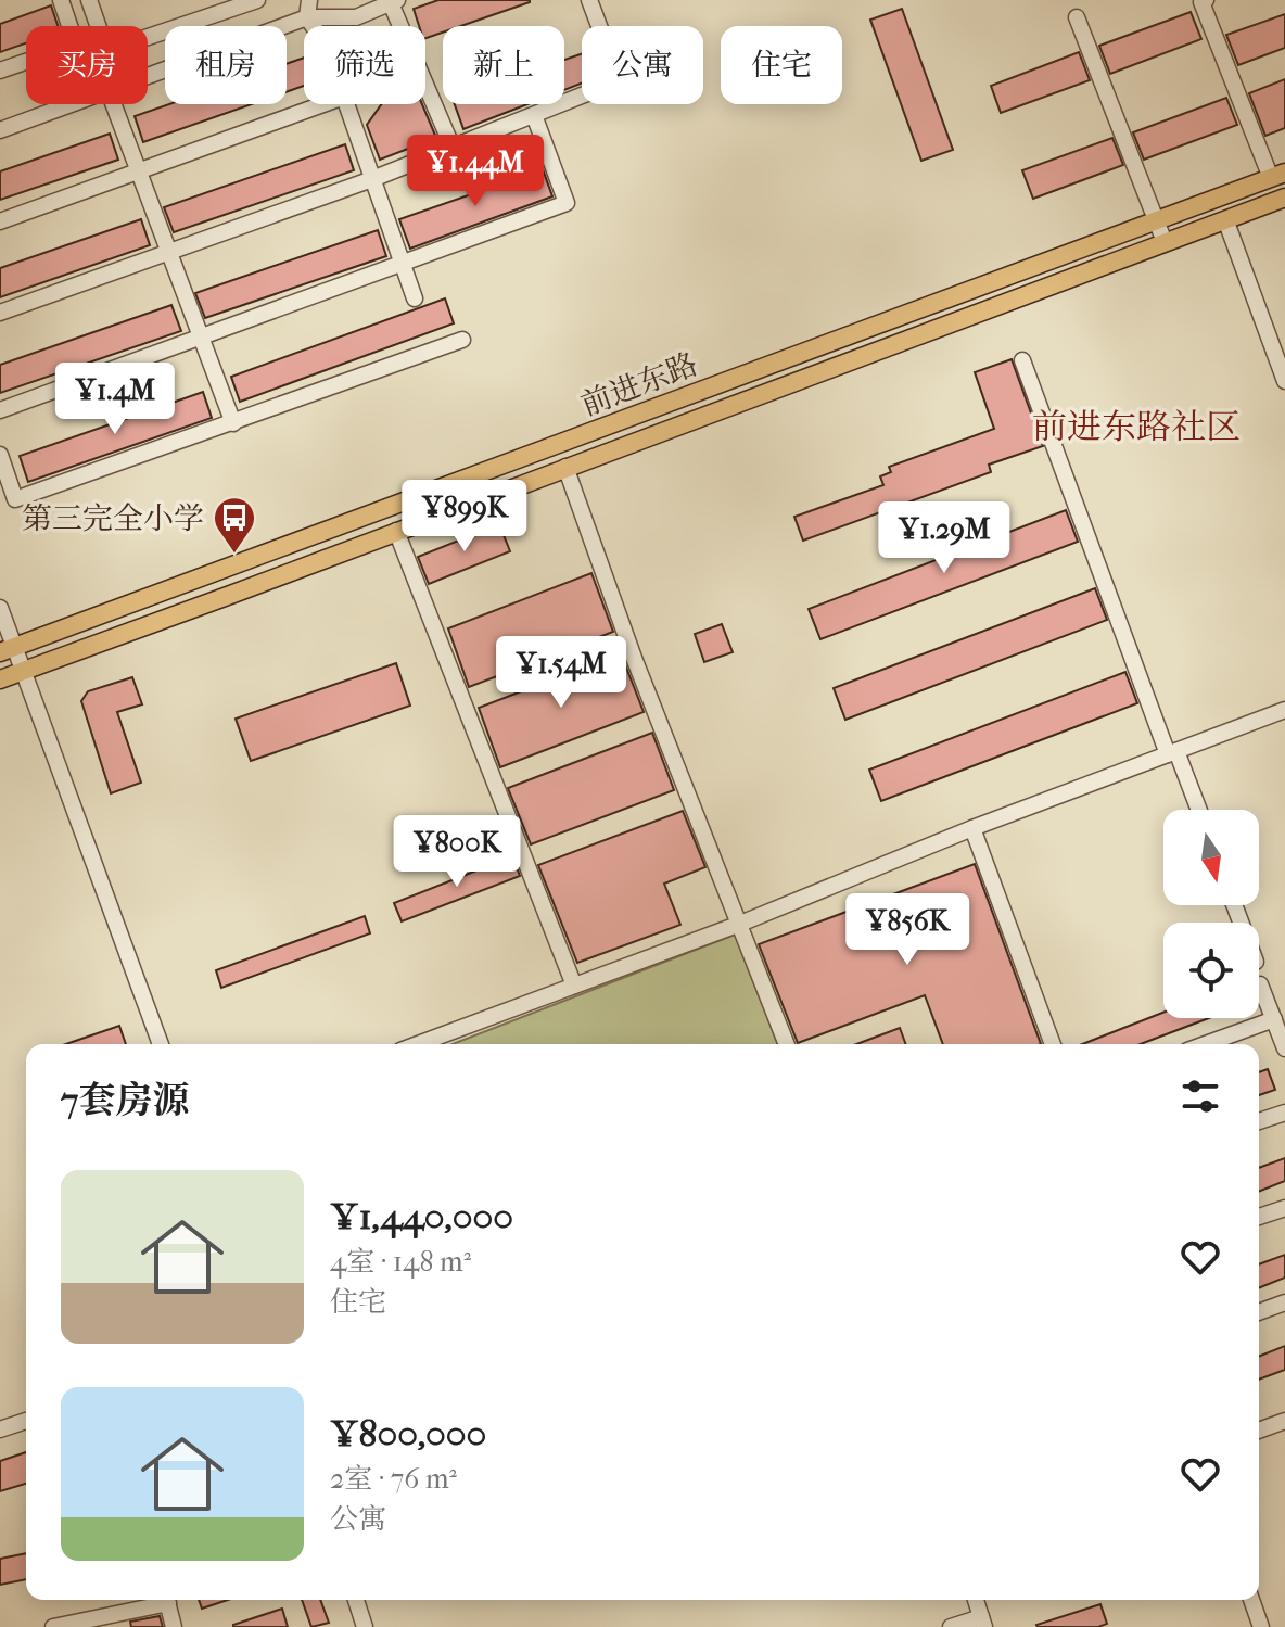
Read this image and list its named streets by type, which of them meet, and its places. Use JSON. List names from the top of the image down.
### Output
{
  "streets": {
    "main road": ["前进东路"]
  },
  "districts": ["前进东路社区"],
  "places": {
    "bus stop": ["第三完全小学"]
  },
  "north": "bottom",
  "page": {
    "chip": [
      "买房",
      "租房",
      "筛选",
      "新上",
      "公寓",
      "住宅"
    ],
    "price": [
      "¥1.44M",
      "¥1.4M",
      "¥899K",
      "¥1.29M",
      "¥1.54M",
      "¥800K",
      "¥856K"
    ],
    "heading": "7套房源",
    "list": [
      {
        "name": "¥1,440,000",
        "note": "4室 · 148 m² · 住宅"
      },
      {
        "name": "¥800,000",
        "note": "2室 · 76 m² · 公寓"
      }
    ]
  }
}
